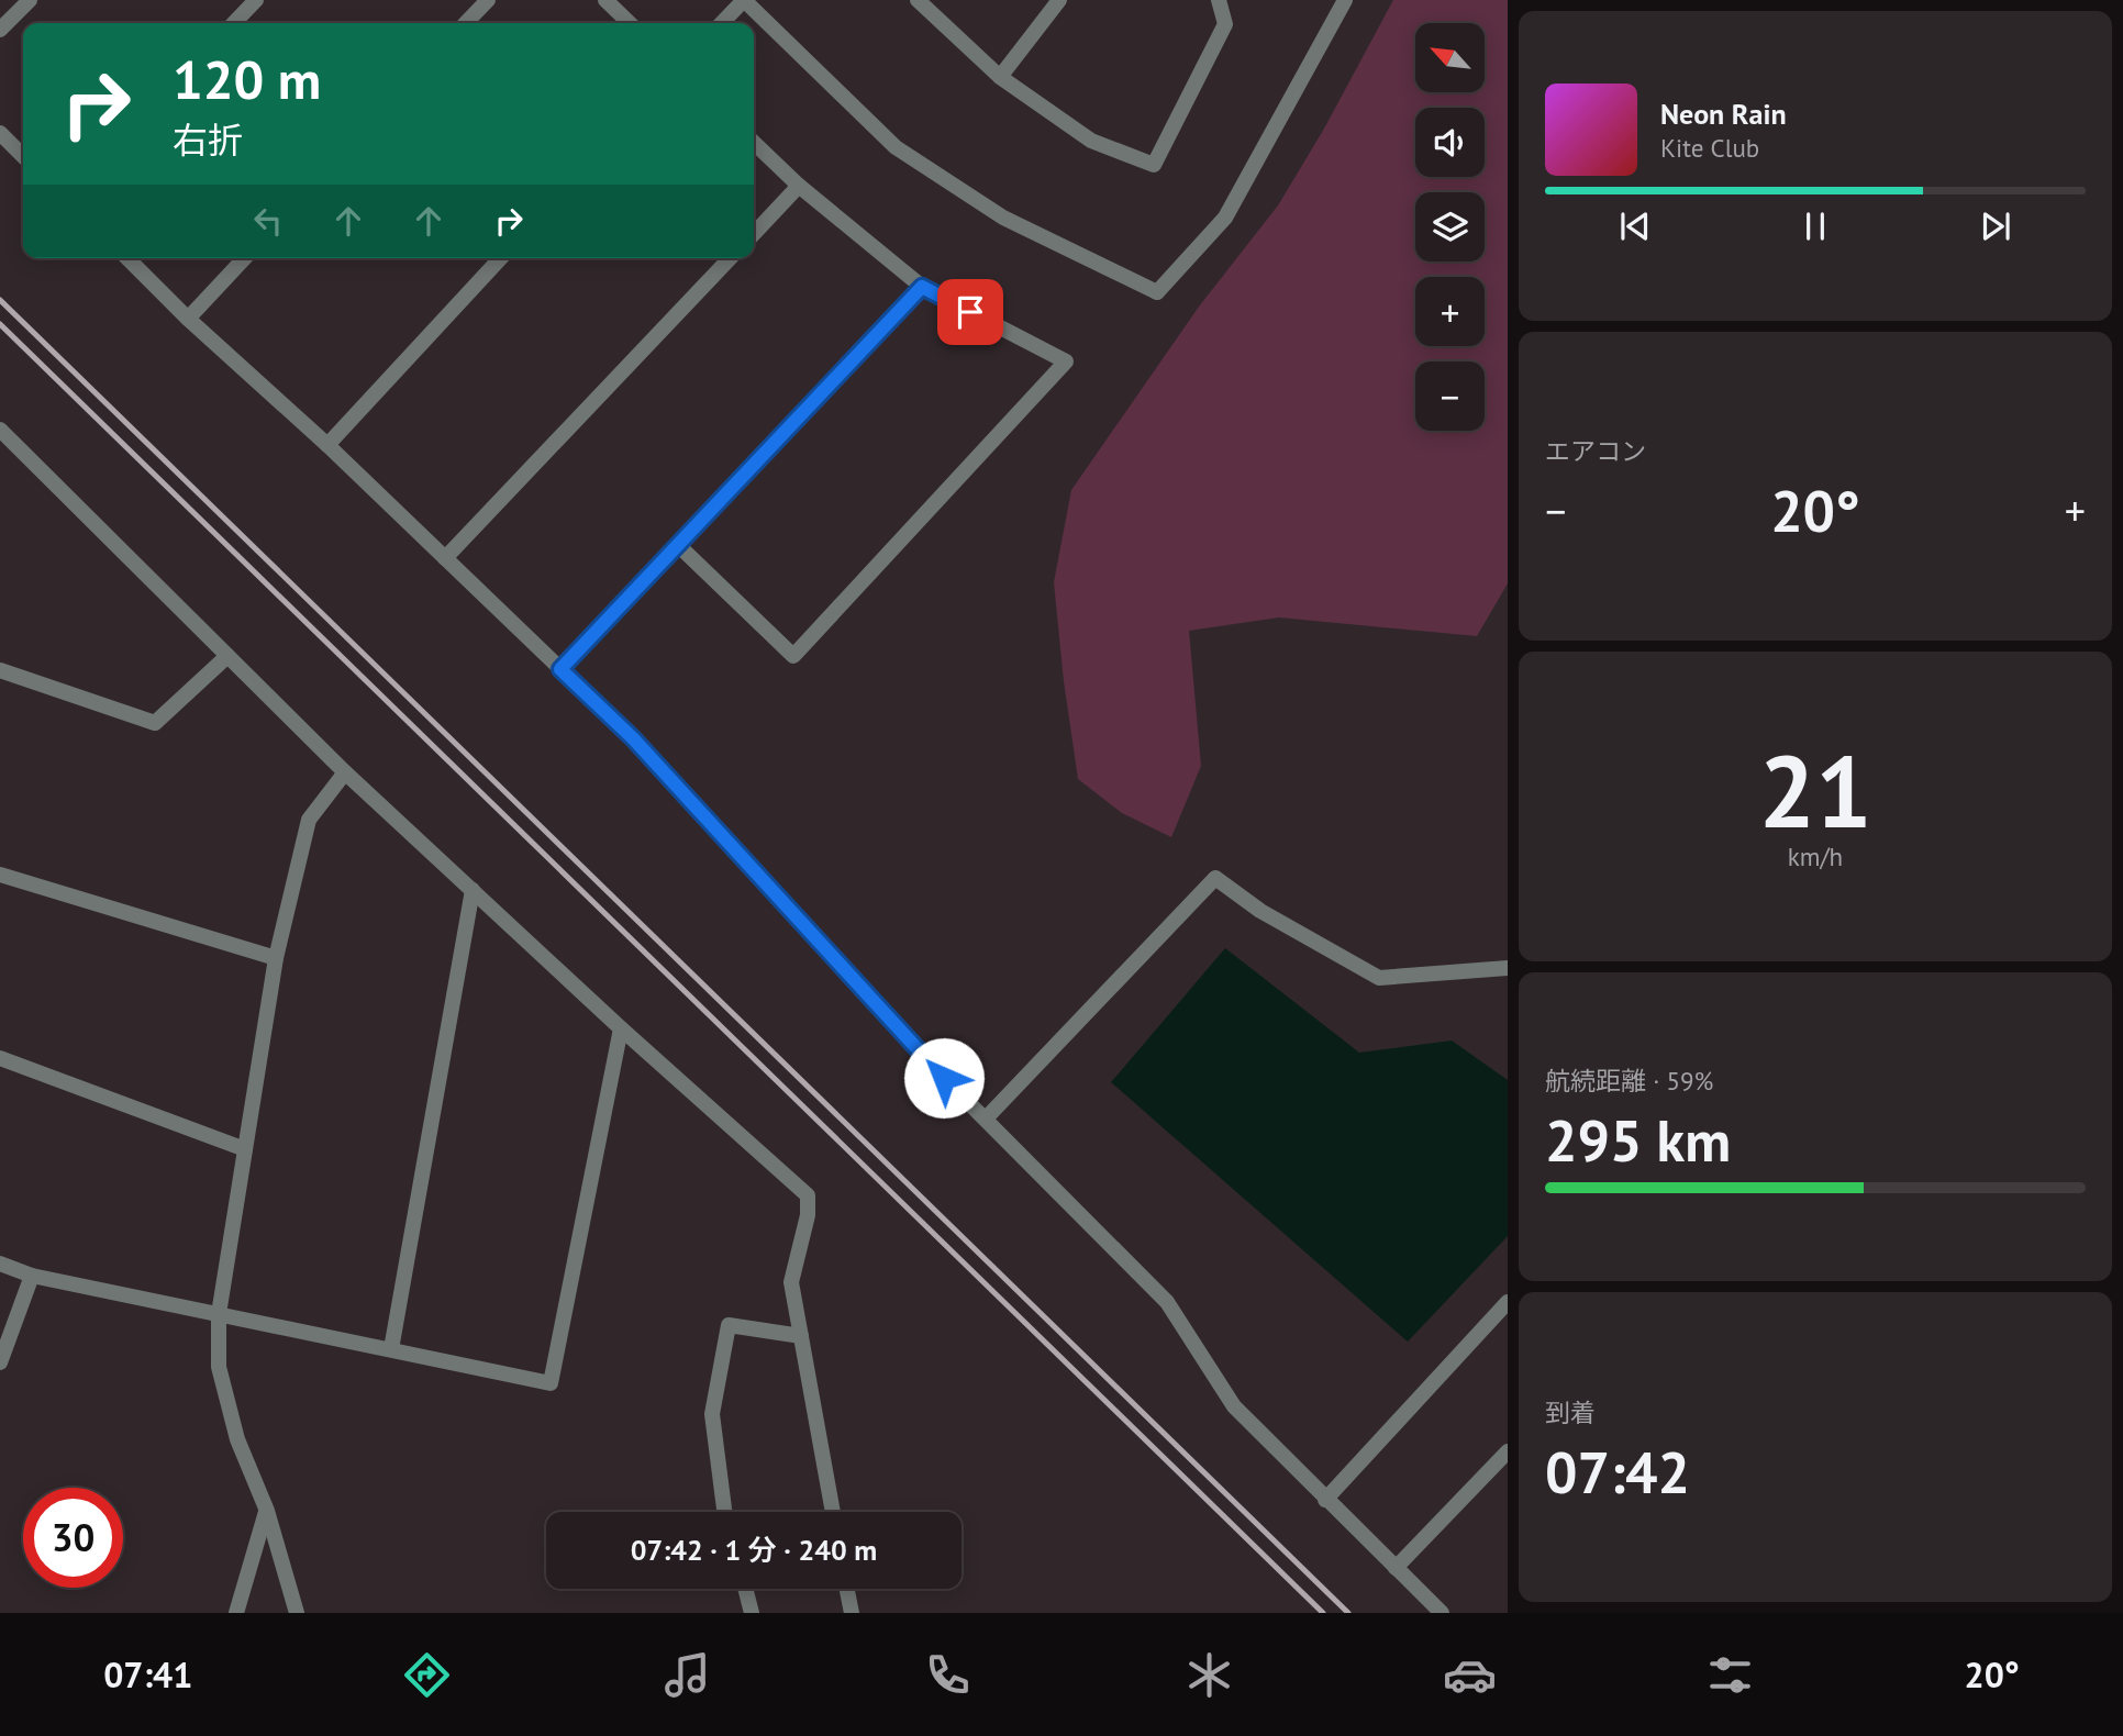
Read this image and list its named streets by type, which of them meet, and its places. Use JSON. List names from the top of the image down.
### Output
{
  "north": "top left",
  "page": {
    "map_buttons": ["+", "−"],
    "turn": ["120 m", "右折"],
    "song": ["Neon Rain", "Kite Club"],
    "tile": [
      "エアコン",
      ["21", "km/h"],
      ["航続距離 · 59%", "295 km"],
      ["到着", "07:42"]
    ],
    "heat": ["−", "20°", "+"],
    "limit": "30",
    "trip": "07:42 · 1 分 · 240 m",
    "tabs": ["07:41", "20°"]
  }
}
